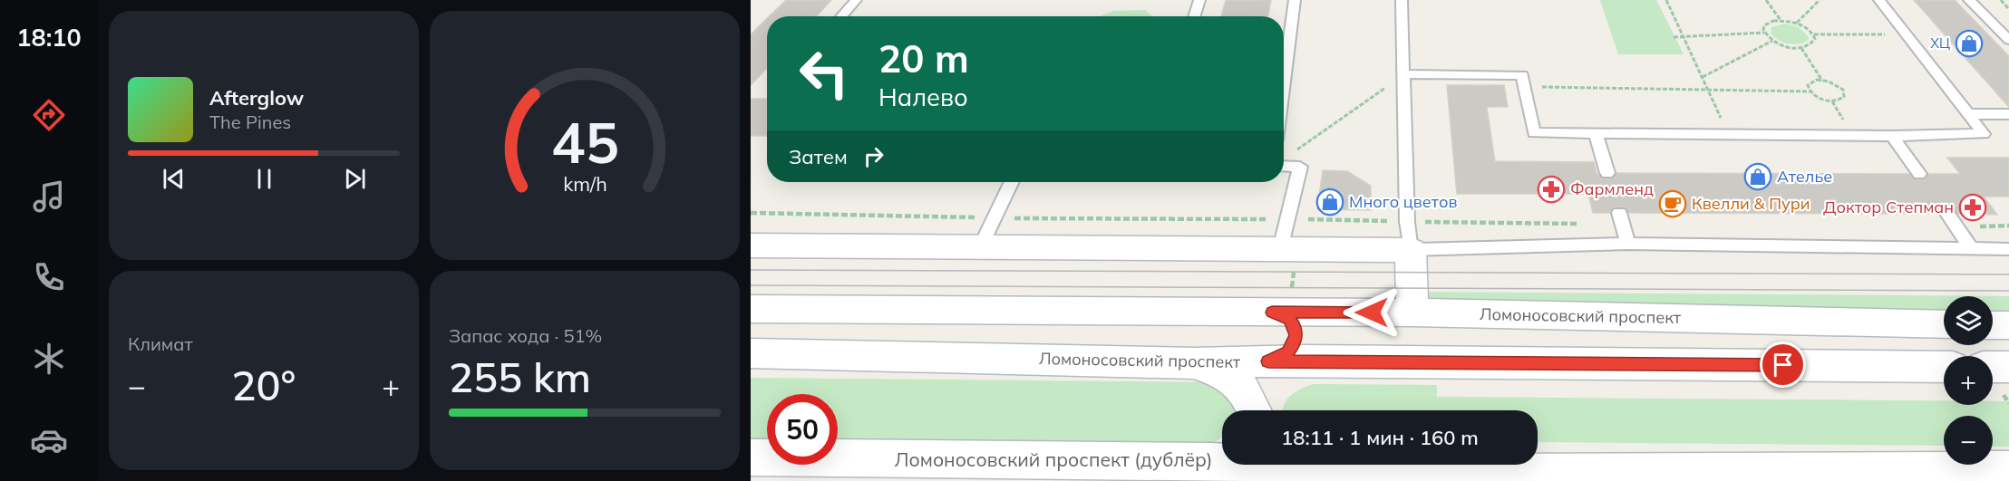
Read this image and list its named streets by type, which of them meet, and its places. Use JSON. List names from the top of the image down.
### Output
{
  "streets": {
    "main road": ["Ломоносовский проспект", "Ломоносовский проспект (дублёр)"]
  },
  "places": {
    "shop": ["ХЦ", "Ателье", "Много цветов"],
    "pharmacy": ["Фармленд", "Доктор Степман"],
    "cafe": ["Квелли & Пури"]
  },
  "page": {
    "tabs": "18:10",
    "turn": ["20 m", "Налево"],
    "song": ["Afterglow", "The Pines"],
    "then": "Затем",
    "tile": [
      "Климат",
      ["Запас хода · 51%", "255 km"]
    ],
    "map_buttons": ["+", "−"],
    "heat": ["−", "20°", "+"],
    "limit": "50",
    "trip": "18:11 · 1 мин · 160 m",
    "gauge": ["45", "km/h"]
  }
}
